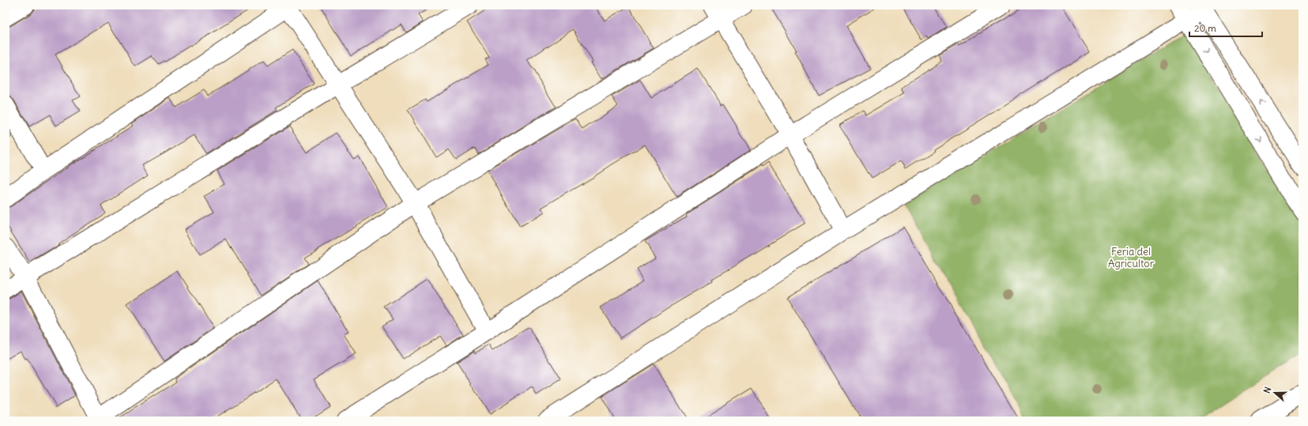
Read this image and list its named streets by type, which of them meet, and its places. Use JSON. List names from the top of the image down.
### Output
{
  "parks": ["Feria del Agricultor"],
  "scale_bar": "20 m",
  "north": "left"
}
